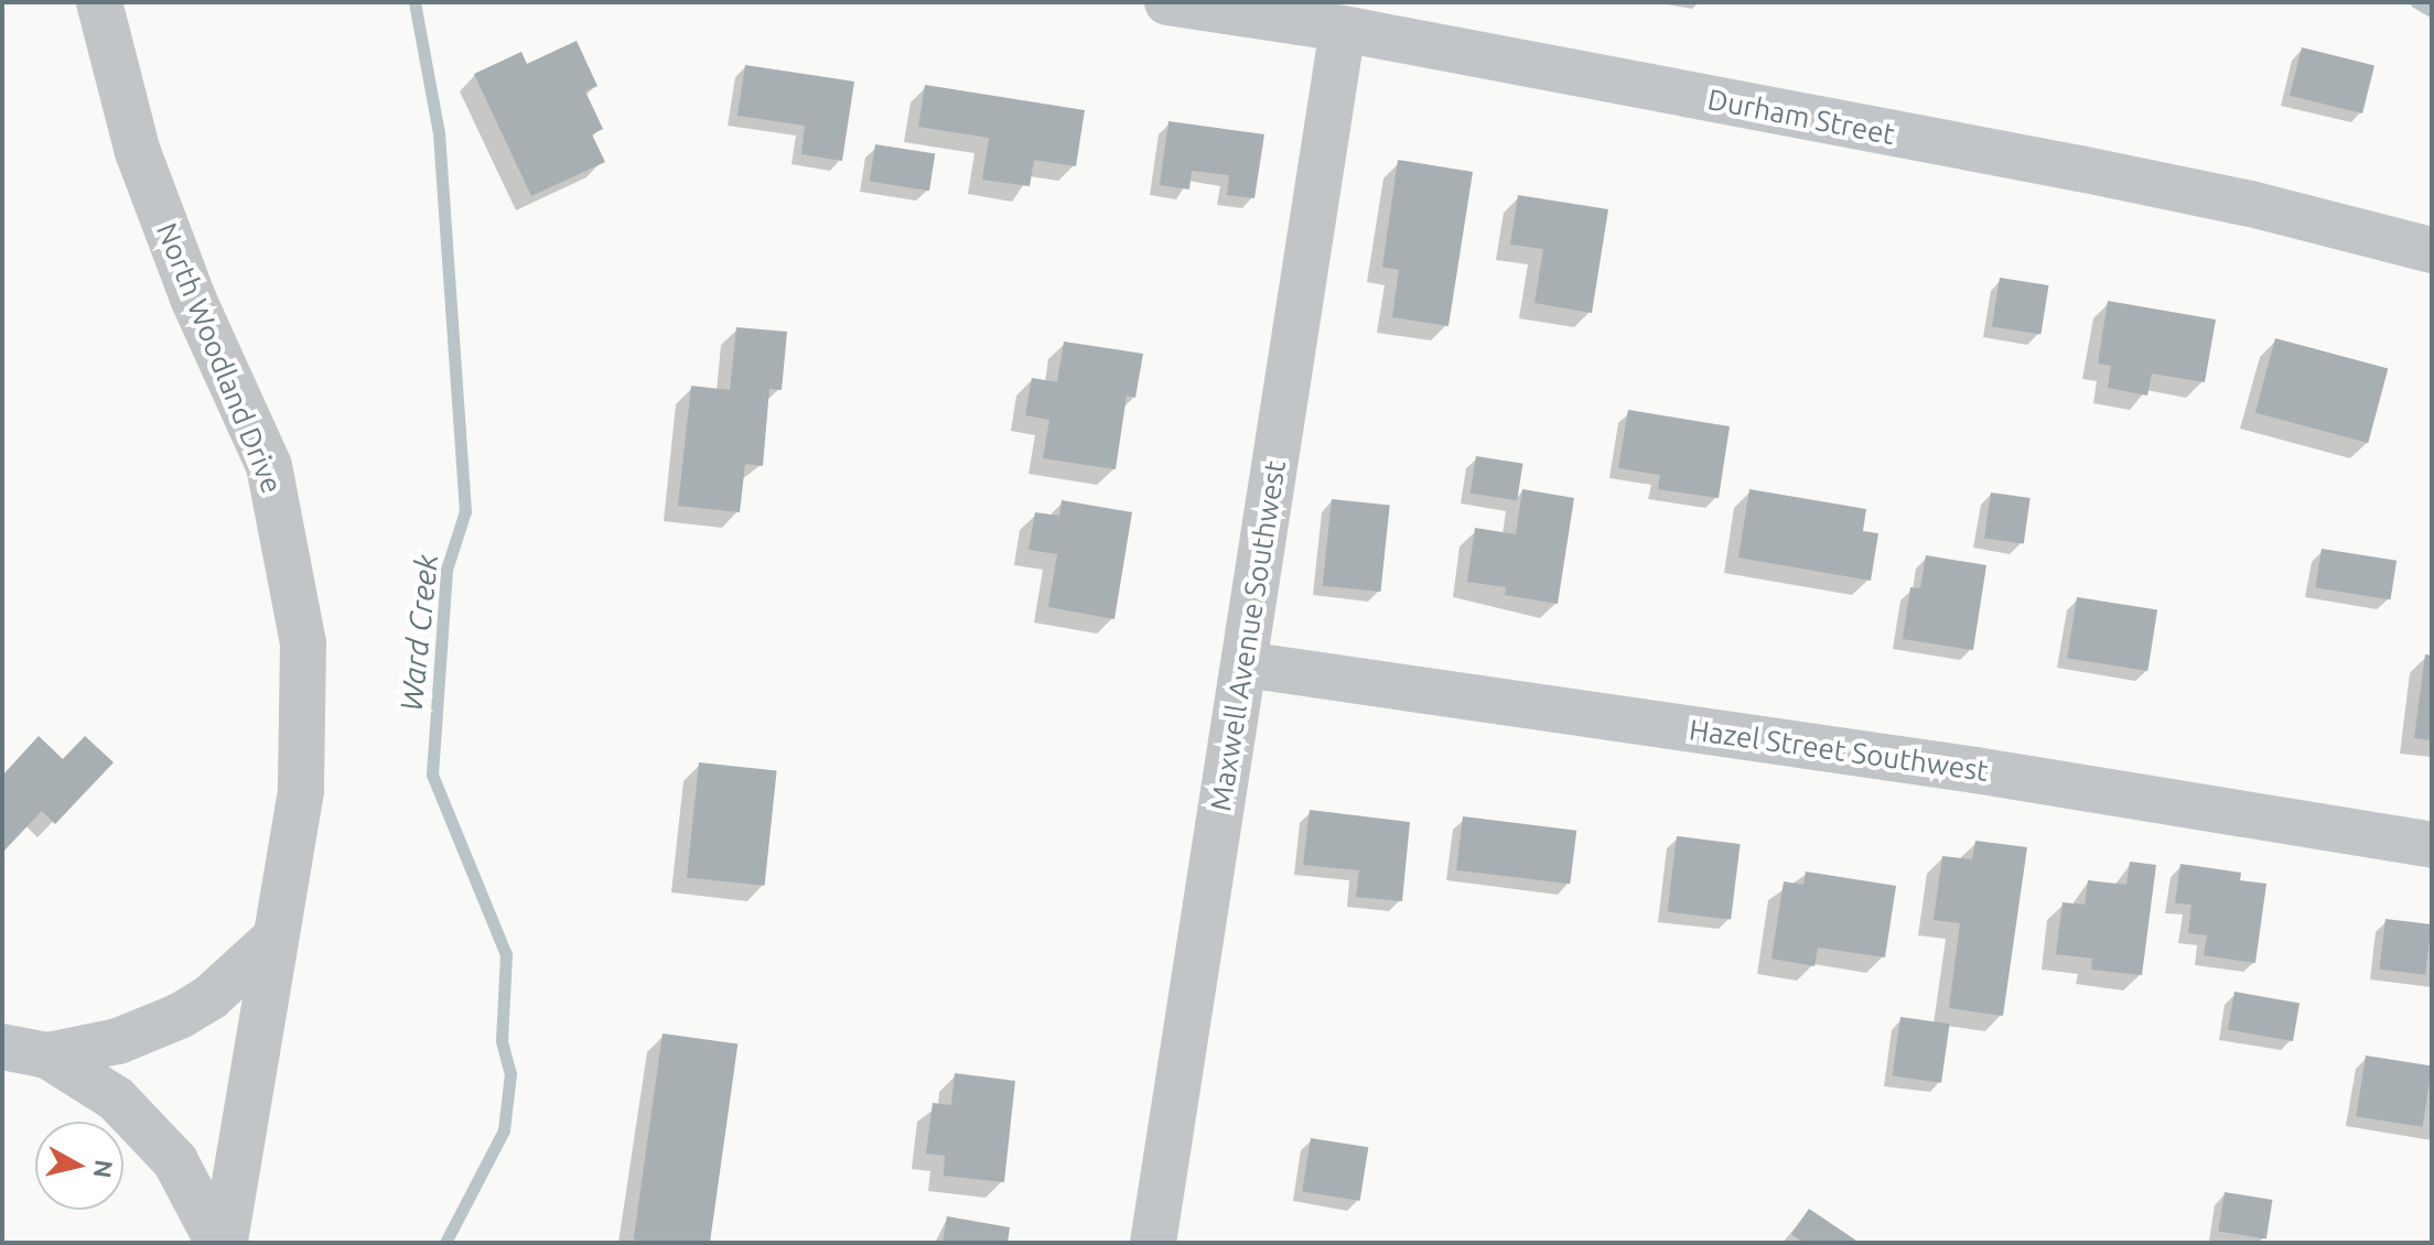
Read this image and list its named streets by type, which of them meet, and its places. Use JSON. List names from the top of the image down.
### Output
{
  "streets": {
    "street": [
      "Durham Street",
      "North Woodland Drive",
      "Maxwell Avenue Southwest",
      "Hazel Street Southwest"
    ]
  },
  "crossings": [
    ["Durham Street", "Maxwell Avenue Southwest"],
    ["Maxwell Avenue Southwest", "Hazel Street Southwest"]
  ],
  "water": ["Ward Creek"],
  "north": "right"
}
